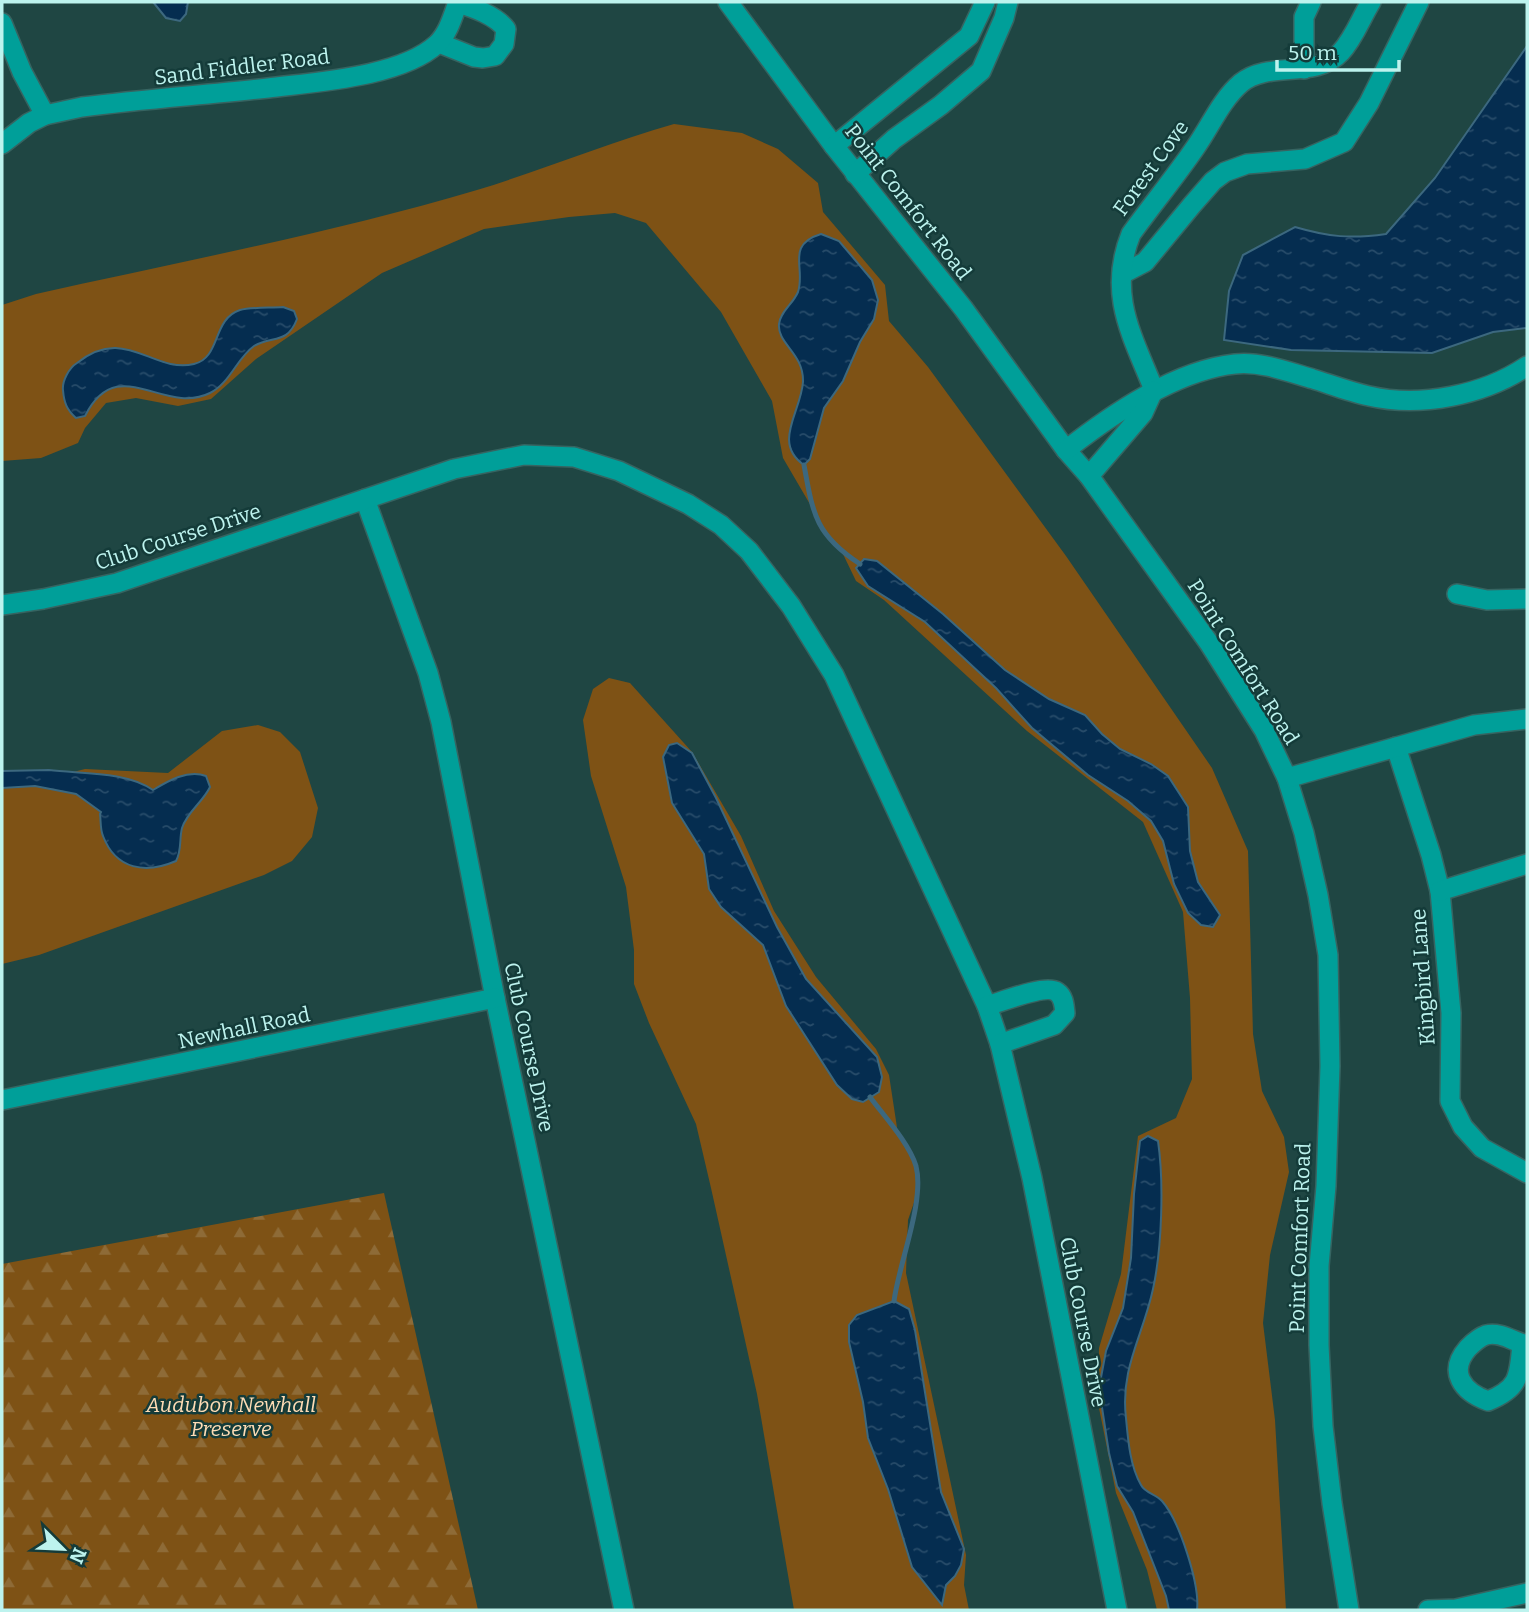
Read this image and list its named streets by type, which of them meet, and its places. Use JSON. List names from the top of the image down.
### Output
{
  "streets": {
    "street": [
      "Sand Fiddler Road",
      "Forest Cove",
      "Point Comfort Road",
      "Club Course Drive",
      "Kingbird Lane",
      "Newhall Road"
    ]
  },
  "crossings": [
    ["Club Course Drive", "Newhall Road"]
  ],
  "parks": ["Audubon Newhall Preserve"],
  "scale_bar": "50 m",
  "north": "bottom right"
}
